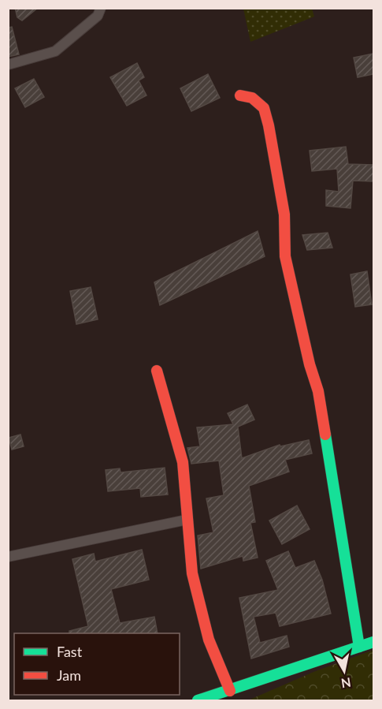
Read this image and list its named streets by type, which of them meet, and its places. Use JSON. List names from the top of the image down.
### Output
{
  "legend": ["Fast", "Jam"],
  "north": "bottom"
}
